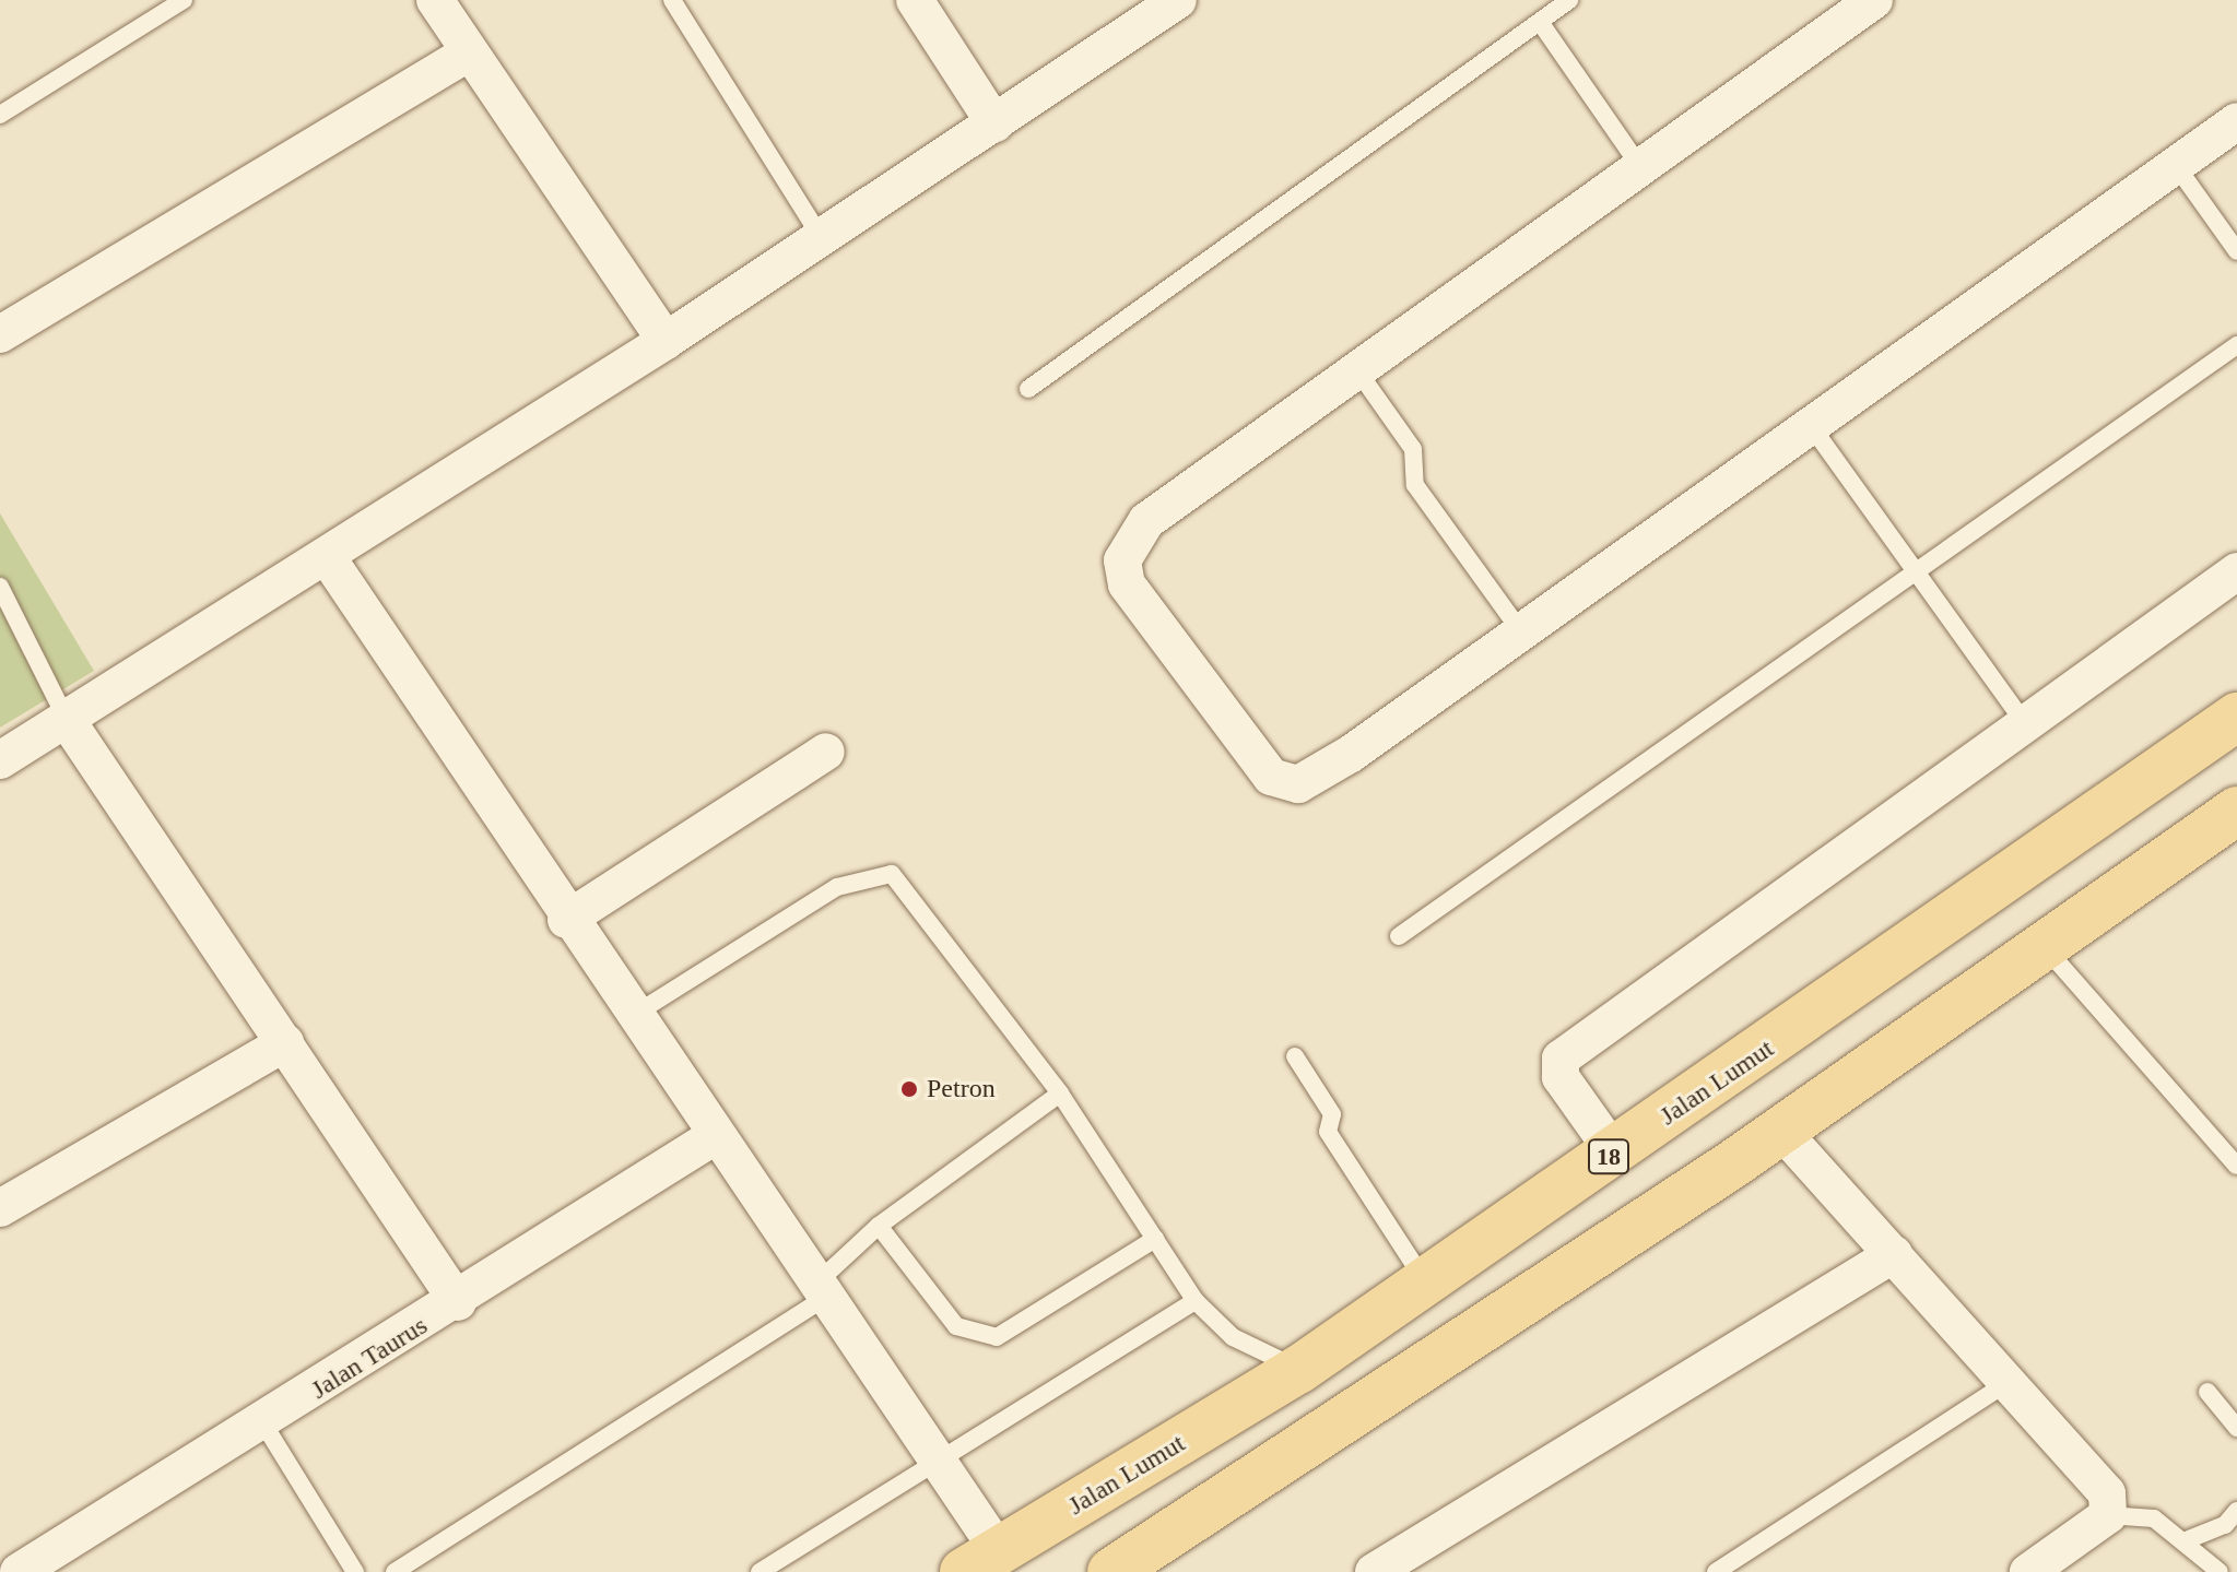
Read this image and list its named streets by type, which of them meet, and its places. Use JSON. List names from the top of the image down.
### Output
{
  "streets": {
    "main road": ["Jalan Lumut", "18"],
    "street": ["Jalan Taurus"]
  },
  "places": ["Petron"]
}
